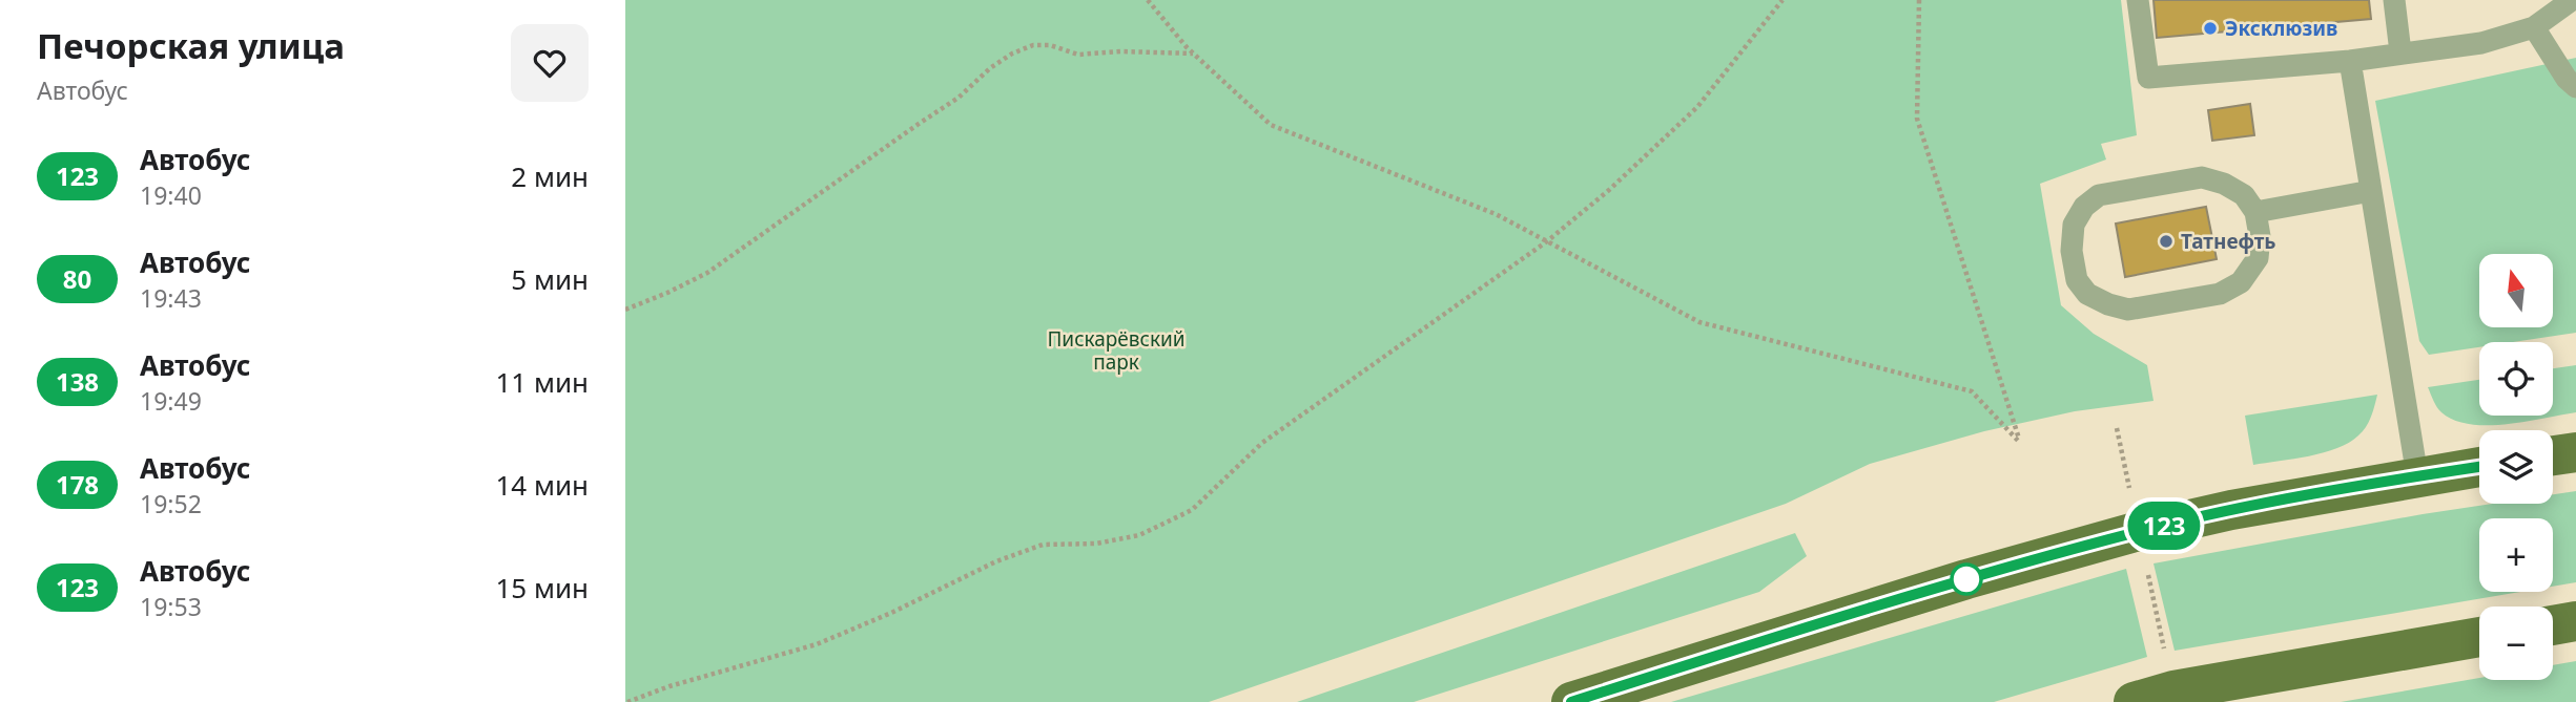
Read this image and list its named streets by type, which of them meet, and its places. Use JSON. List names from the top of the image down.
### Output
{
  "parks": ["Пискарёвский парк"],
  "places": ["Эксклюзив", "Татнефть"],
  "lines": ["bus line 123"],
  "north": "top",
  "page": {
    "heading": ["Печорская улица", "Автобус"],
    "on_map": "123",
    "list": [
      {
        "mark": "123",
        "name": "Автобус",
        "note": "19:40",
        "value": "2 мин"
      },
      {
        "mark": "80",
        "name": "Автобус",
        "note": "19:43",
        "value": "5 мин"
      },
      {
        "mark": "138",
        "name": "Автобус",
        "note": "19:49",
        "value": "11 мин"
      },
      {
        "mark": "178",
        "name": "Автобус",
        "note": "19:52",
        "value": "14 мин"
      },
      {
        "mark": "123",
        "name": "Автобус",
        "note": "19:53",
        "value": "15 мин"
      }
    ],
    "map_buttons": ["+", "−"]
  }
}
